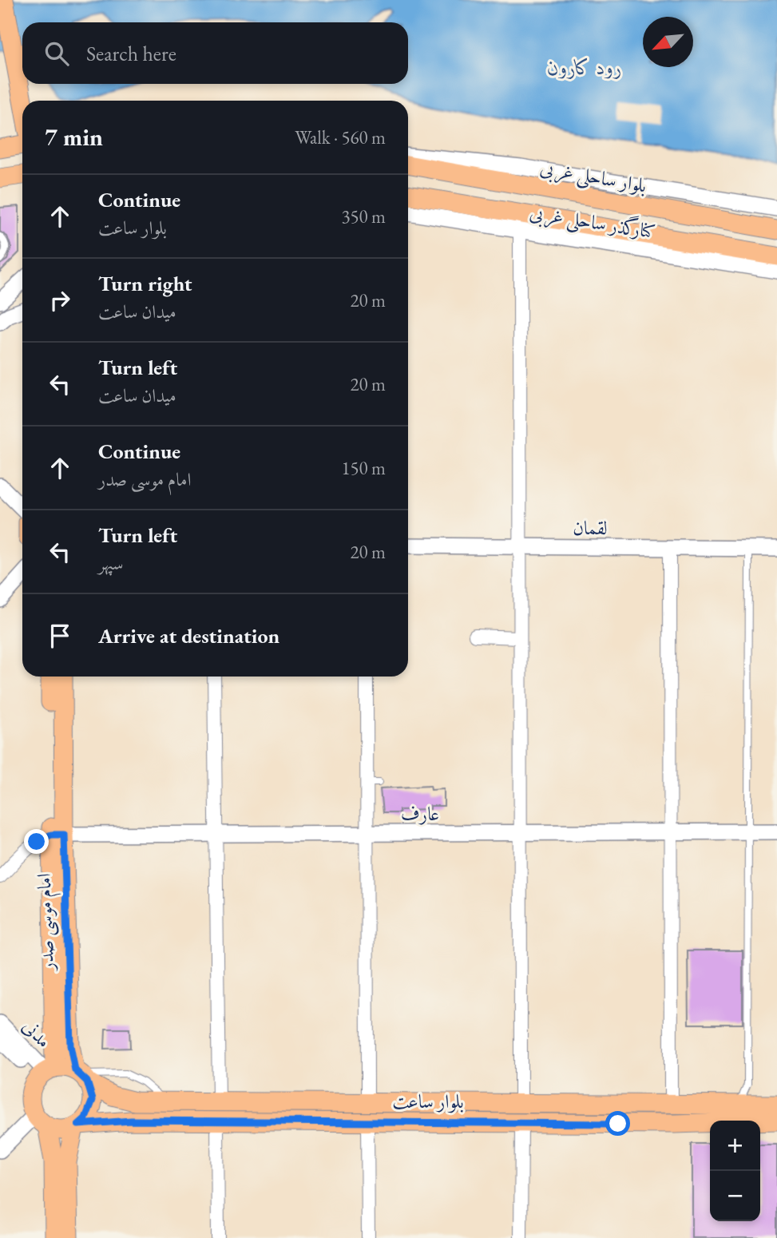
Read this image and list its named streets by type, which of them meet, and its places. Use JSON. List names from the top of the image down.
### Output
{
  "streets": {
    "main road": ["بلوار ساحلی غربی", "امام موسی صدر", "بلوار ساعت"],
    "street": [
      "کنارگذر ساحلی غربی",
      "لقمان",
      "عارف",
      "مدنی"
    ]
  },
  "crossings": [
    ["عارف", "امام موسی صدر"],
    ["امام موسی صدر", "مدنی"],
    ["امام موسی صدر", "بلوار ساعت"],
    ["مدنی", "بلوار ساعت"]
  ],
  "water": ["رود کارون"],
  "north": "bottom left",
  "page": {
    "search": "Search here",
    "heading": ["7 min", "Walk · 560 m"],
    "list": [
      ["Continue", "بلوار ساعت", "350 m"],
      ["Turn right", "میدان ساعت", "20 m"],
      ["Turn left", "میدان ساعت", "20 m"],
      ["Continue", "امام موسی صدر", "150 m"],
      ["Turn left", "سپهر", "20 m"],
      "Arrive at destination"
    ],
    "map_buttons": ["+", "−"]
  }
}
